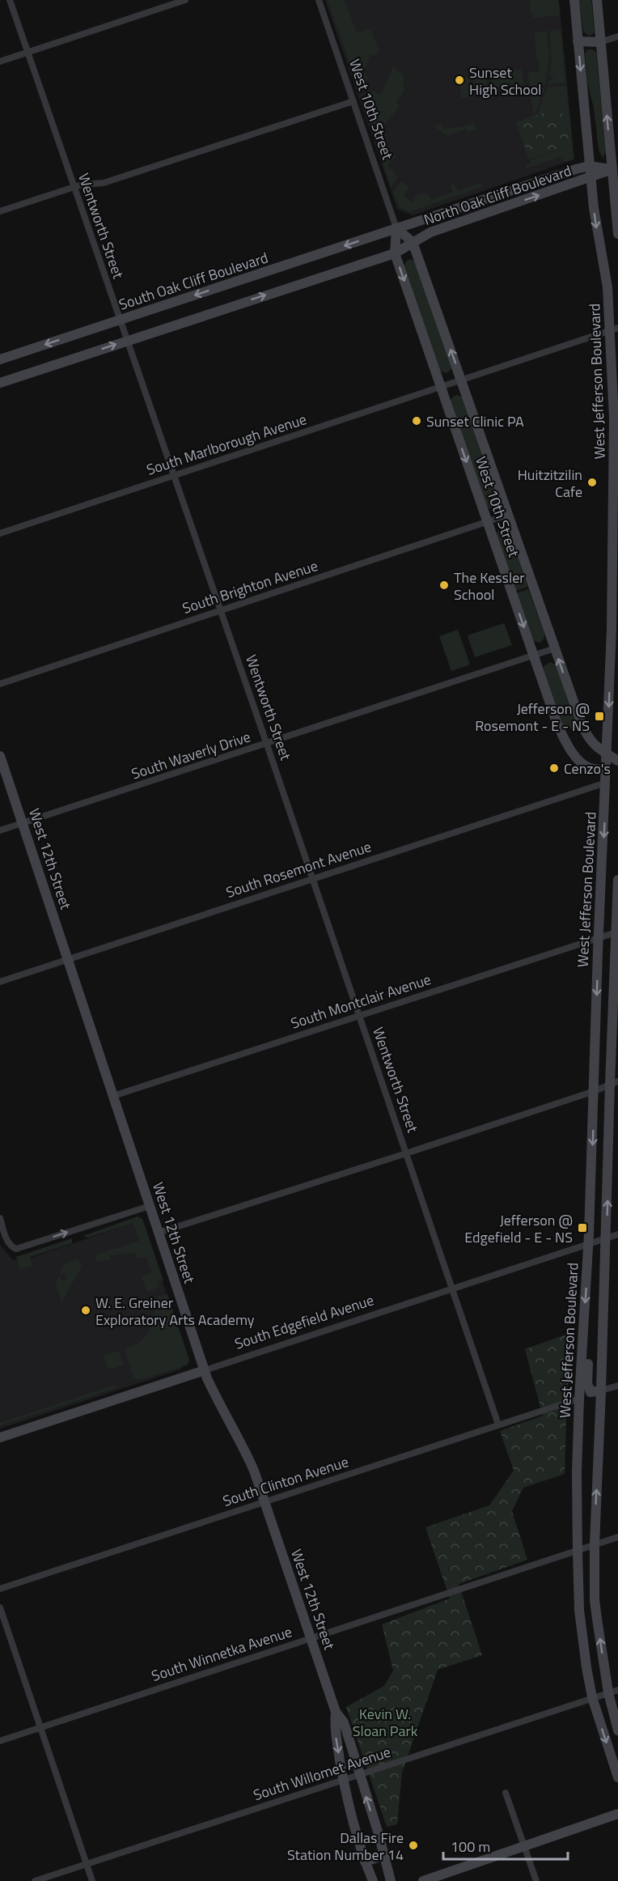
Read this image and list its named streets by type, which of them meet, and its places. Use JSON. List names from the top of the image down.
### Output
{
  "streets": {
    "street": [
      "West 10th Street",
      "North Oak Cliff Boulevard",
      "Wentworth Street",
      "South Oak Cliff Boulevard",
      "West Jefferson Boulevard",
      "South Marlborough Avenue",
      "South Brighton Avenue",
      "South Waverly Drive",
      "West 12th Street",
      "South Rosemont Avenue",
      "South Montclair Avenue",
      "South Edgefield Avenue",
      "South Clinton Avenue",
      "South Winnetka Avenue",
      "South Willomet Avenue"
    ]
  },
  "crossings": [
    ["West 10th Street", "North Oak Cliff Boulevard"],
    ["West 10th Street", "South Oak Cliff Boulevard"],
    ["West 10th Street", "West Jefferson Boulevard"],
    ["West 10th Street", "South Marlborough Avenue"],
    ["West 10th Street", "South Brighton Avenue"],
    ["West 10th Street", "South Waverly Drive"],
    ["North Oak Cliff Boulevard", "South Oak Cliff Boulevard"],
    ["North Oak Cliff Boulevard", "West Jefferson Boulevard"],
    ["Wentworth Street", "South Oak Cliff Boulevard"],
    ["Wentworth Street", "South Marlborough Avenue"],
    ["Wentworth Street", "South Brighton Avenue"],
    ["Wentworth Street", "South Waverly Drive"],
    ["Wentworth Street", "South Rosemont Avenue"],
    ["Wentworth Street", "South Montclair Avenue"],
    ["Wentworth Street", "South Edgefield Avenue"],
    ["Wentworth Street", "South Clinton Avenue"],
    ["West Jefferson Boulevard", "South Marlborough Avenue"],
    ["West Jefferson Boulevard", "South Rosemont Avenue"],
    ["West Jefferson Boulevard", "South Montclair Avenue"],
    ["West Jefferson Boulevard", "South Edgefield Avenue"],
    ["West Jefferson Boulevard", "South Clinton Avenue"],
    ["West Jefferson Boulevard", "South Winnetka Avenue"],
    ["West Jefferson Boulevard", "South Willomet Avenue"],
    ["South Waverly Drive", "West 12th Street"],
    ["West 12th Street", "South Rosemont Avenue"],
    ["West 12th Street", "South Montclair Avenue"],
    ["West 12th Street", "South Edgefield Avenue"],
    ["West 12th Street", "South Clinton Avenue"],
    ["West 12th Street", "South Winnetka Avenue"],
    ["West 12th Street", "South Willomet Avenue"]
  ],
  "parks": ["Kevin W. Sloan Park"],
  "places": {
    "other": [
      "Sunset High School",
      "Sunset Clinic PA",
      "Huitzitzilin Cafe",
      "The Kessler School",
      "Cenzo's",
      "W. E. Greiner Exploratory Arts Academy",
      "Dallas Fire Station Number 14"
    ],
    "transit": ["Jefferson @ Rosemont - E - NS", "Jefferson @ Edgefield - E - NS"]
  },
  "scale_bar": "100 m"
}
